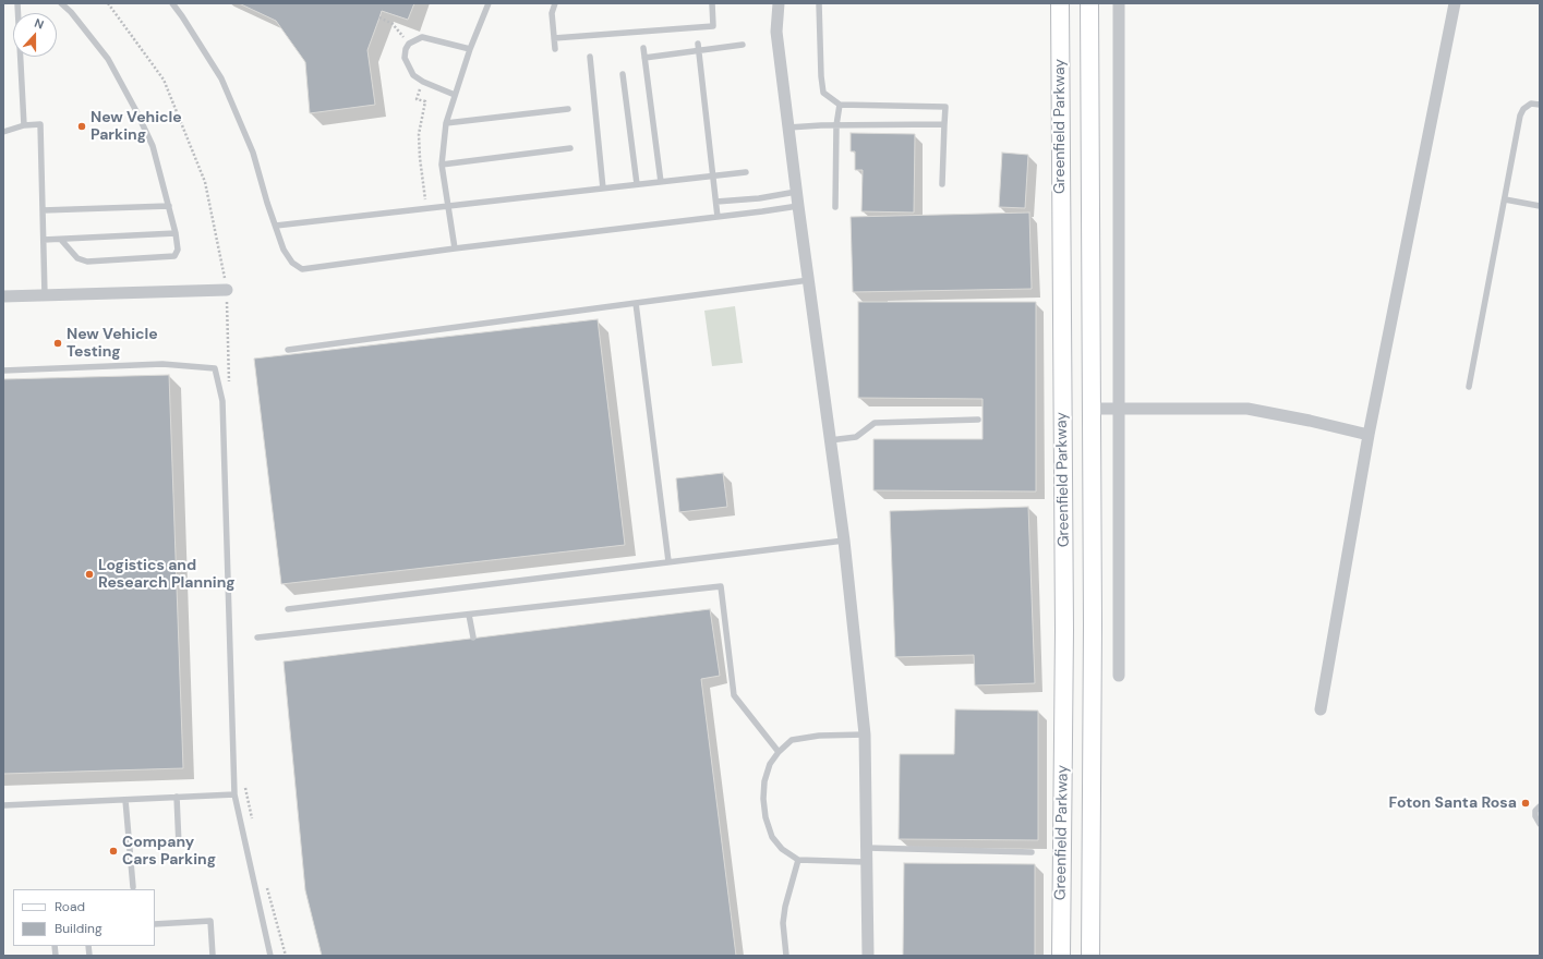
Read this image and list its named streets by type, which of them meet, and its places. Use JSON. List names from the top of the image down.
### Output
{
  "streets": {
    "main road": ["Greenfield Parkway"]
  },
  "places": [
    "New Vehicle Parking",
    "New Vehicle Testing",
    "Logistics and Research Planning",
    "Foton Santa Rosa",
    "Company Cars Parking"
  ],
  "legend": ["Road", "Building"],
  "north": "top"
}
